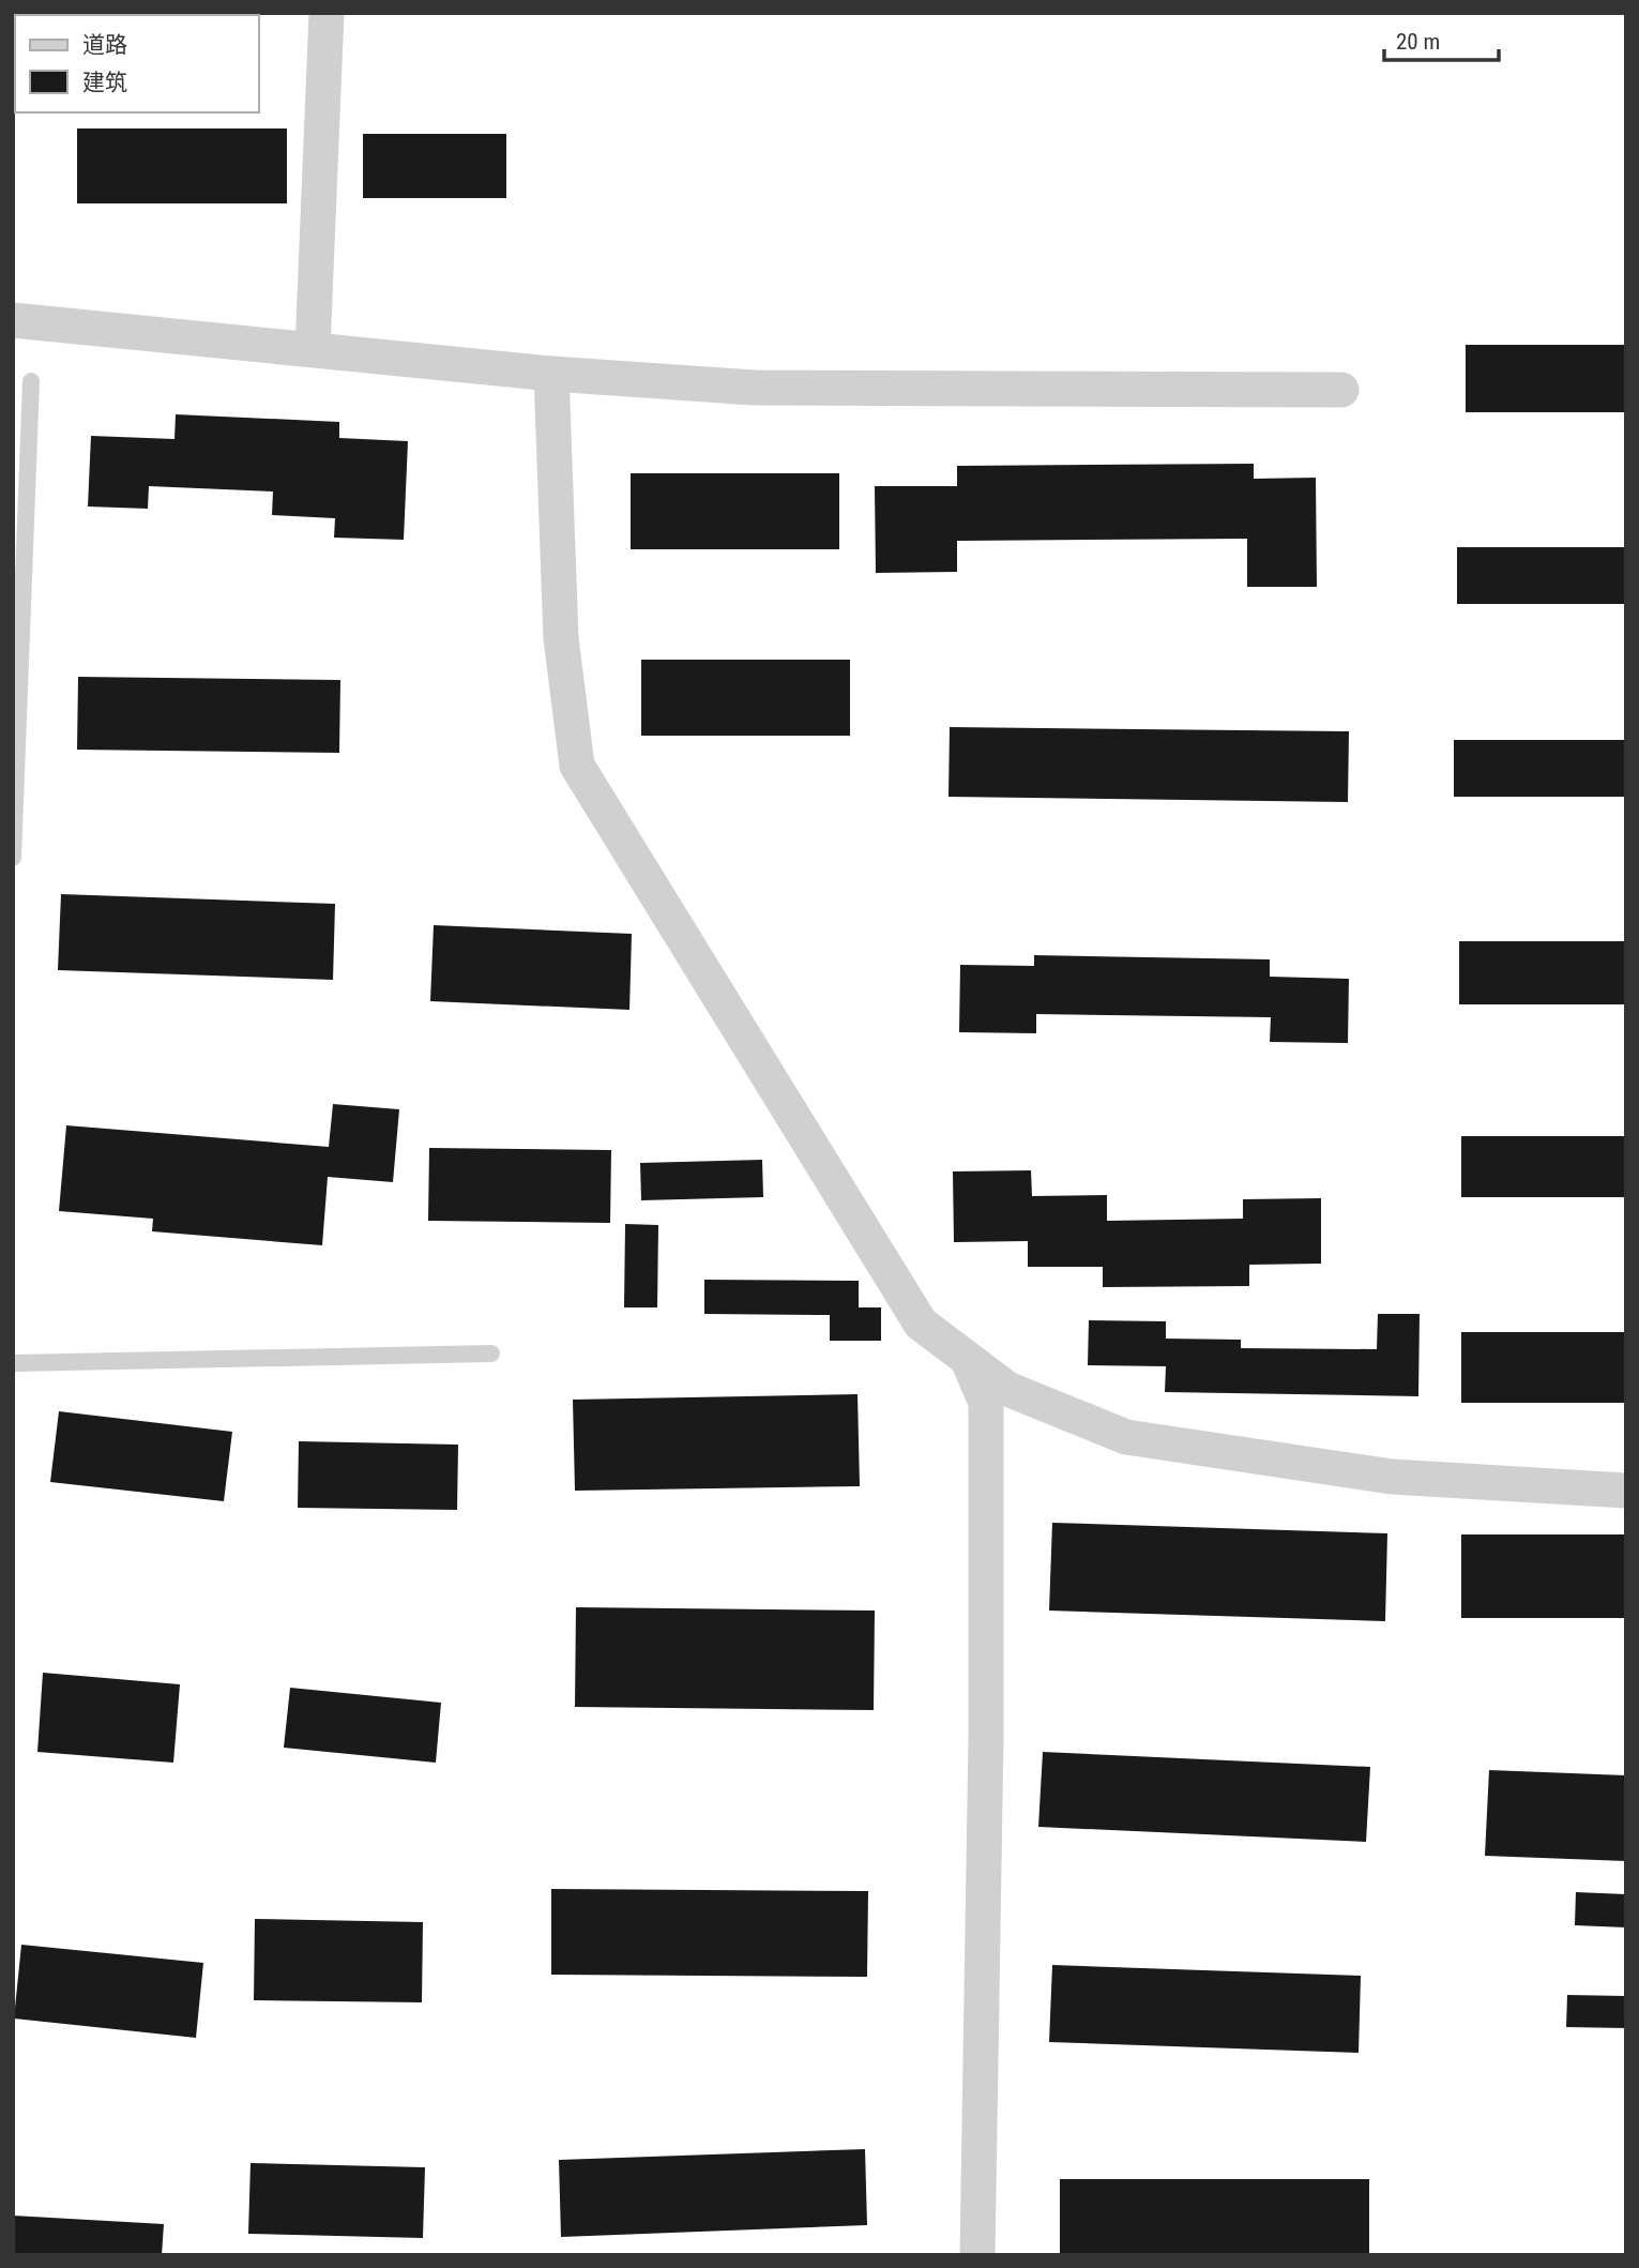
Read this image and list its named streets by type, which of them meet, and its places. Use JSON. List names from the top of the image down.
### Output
{
  "legend": ["道路", "建筑"],
  "scale_bar": "20 m"
}
